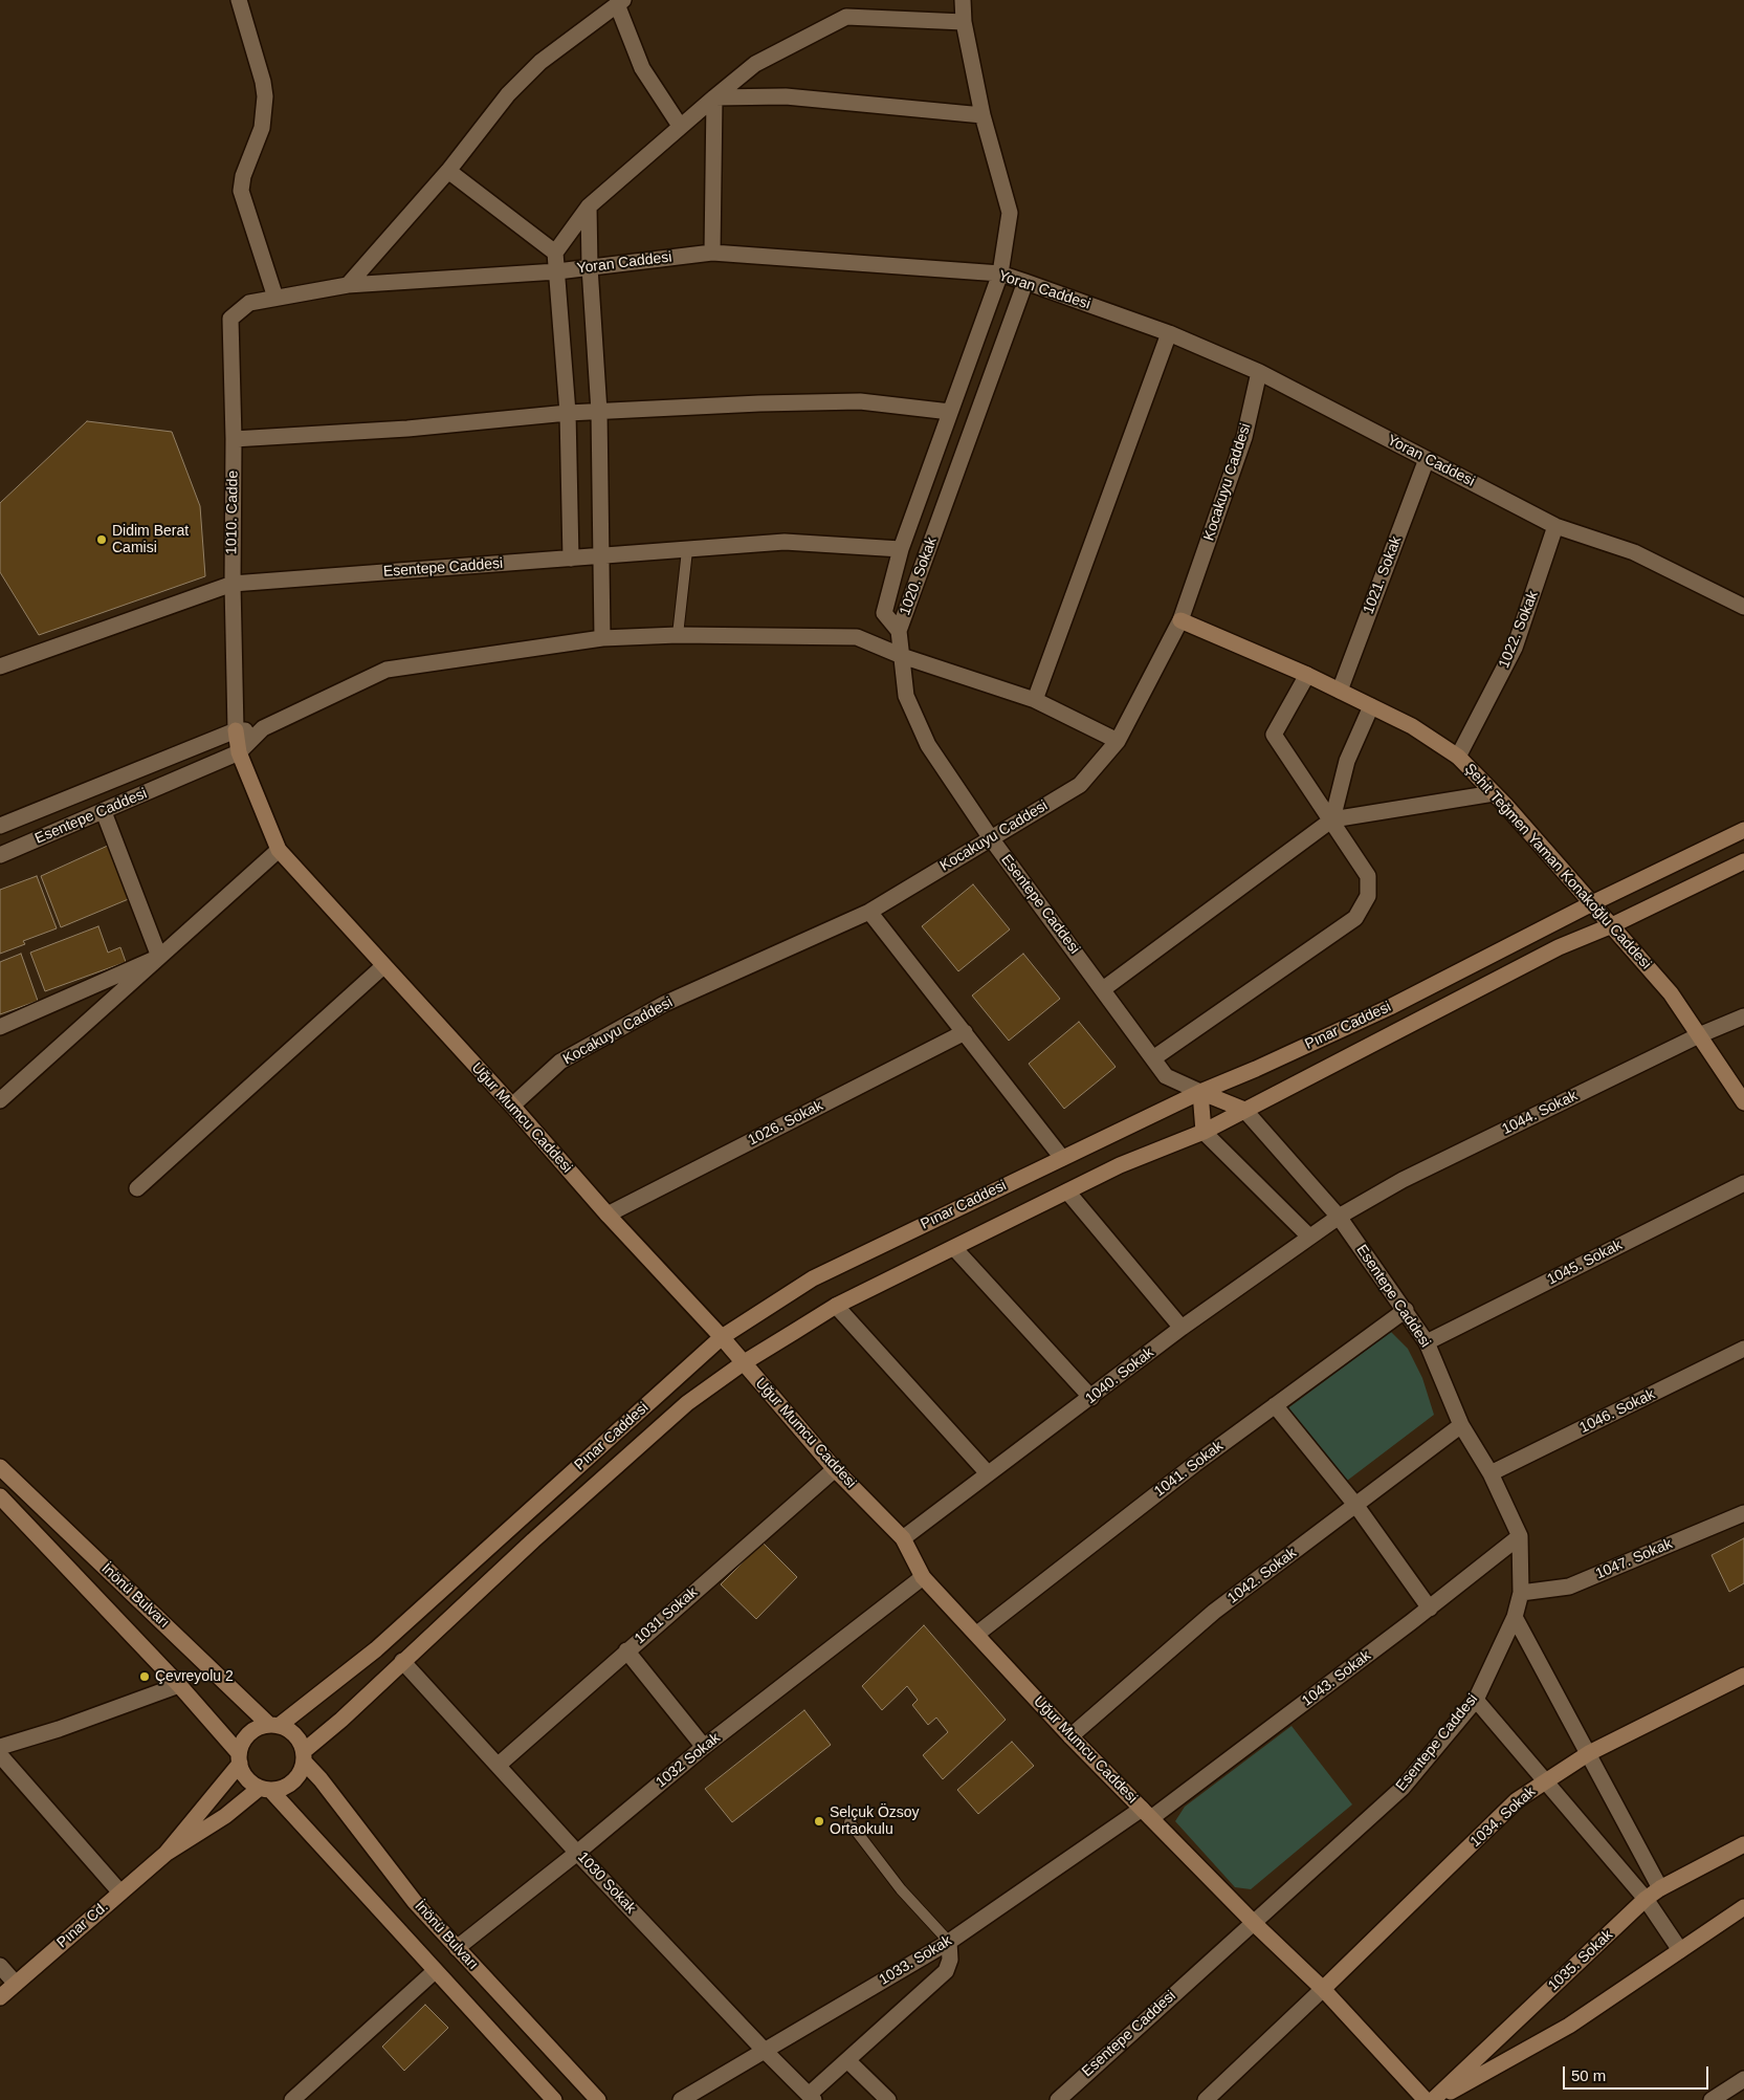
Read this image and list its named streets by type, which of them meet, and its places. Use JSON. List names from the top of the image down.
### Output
{
  "streets": {
    "main road": [
      "Şehit Teğmen Yaman Konakoğlu Caddesi",
      "Pınar Caddesi",
      "Uğur Mumcu Caddesi",
      "İnönü Bulvarı",
      "1034. Sokak",
      "Pınar Cd.",
      "1035. Sokak"
    ],
    "street": [
      "Yoran Caddesi",
      "Kocakuyu Caddesi",
      "1010. Cadde",
      "Esentepe Caddesi",
      "1021. Sokak",
      "1020. Sokak",
      "1022. Sokak",
      "1044. Sokak",
      "1026. Sokak",
      "1045. Sokak",
      "1040. Sokak",
      "1046. Sokak",
      "1041. Sokak",
      "1047. Sokak",
      "1042. Sokak",
      "1031 Sokak",
      "1043. Sokak",
      "1032 Sokak",
      "1030 Sokak",
      "1033. Sokak"
    ]
  },
  "crossings": [
    ["Yoran Caddesi", "Kocakuyu Caddesi"],
    ["Yoran Caddesi", "1010. Cadde"],
    ["Yoran Caddesi", "1021. Sokak"],
    ["Yoran Caddesi", "1020. Sokak"],
    ["Yoran Caddesi", "1022. Sokak"],
    ["Kocakuyu Caddesi", "Esentepe Caddesi"],
    ["Kocakuyu Caddesi", "Şehit Teğmen Yaman Konakoğlu Caddesi"],
    ["Kocakuyu Caddesi", "Uğur Mumcu Caddesi"],
    ["1010. Cadde", "Esentepe Caddesi"],
    ["1010. Cadde", "Uğur Mumcu Caddesi"],
    ["Esentepe Caddesi", "1020. Sokak"],
    ["Esentepe Caddesi", "Pınar Caddesi"],
    ["Esentepe Caddesi", "1044. Sokak"],
    ["Esentepe Caddesi", "Uğur Mumcu Caddesi"],
    ["Esentepe Caddesi", "1045. Sokak"],
    ["Esentepe Caddesi", "1040. Sokak"],
    ["Esentepe Caddesi", "1046. Sokak"],
    ["Esentepe Caddesi", "1041. Sokak"],
    ["Esentepe Caddesi", "1047. Sokak"],
    ["Esentepe Caddesi", "1042. Sokak"],
    ["Esentepe Caddesi", "1043. Sokak"],
    ["1021. Sokak", "Şehit Teğmen Yaman Konakoğlu Caddesi"],
    ["1022. Sokak", "Şehit Teğmen Yaman Konakoğlu Caddesi"],
    ["Şehit Teğmen Yaman Konakoğlu Caddesi", "Pınar Caddesi"],
    ["Şehit Teğmen Yaman Konakoğlu Caddesi", "1044. Sokak"],
    ["Pınar Caddesi", "Uğur Mumcu Caddesi"],
    ["Pınar Caddesi", "İnönü Bulvarı"],
    ["Pınar Caddesi", "1030 Sokak"],
    ["1044. Sokak", "1040. Sokak"],
    ["Uğur Mumcu Caddesi", "1026. Sokak"],
    ["Uğur Mumcu Caddesi", "1040. Sokak"],
    ["Uğur Mumcu Caddesi", "1041. Sokak"],
    ["Uğur Mumcu Caddesi", "1042. Sokak"],
    ["Uğur Mumcu Caddesi", "1031 Sokak"],
    ["Uğur Mumcu Caddesi", "1043. Sokak"],
    ["Uğur Mumcu Caddesi", "1032 Sokak"],
    ["Uğur Mumcu Caddesi", "1034. Sokak"],
    ["Uğur Mumcu Caddesi", "1033. Sokak"],
    ["İnönü Bulvarı", "1032 Sokak"],
    ["1031 Sokak", "1030 Sokak"],
    ["1043. Sokak", "1033. Sokak"],
    ["1032 Sokak", "1030 Sokak"],
    ["1030 Sokak", "1033. Sokak"]
  ],
  "places": ["Didim Berat Camisi", "Çevreyolu 2", "Selçuk Özsoy Ortaokulu"],
  "scale_bar": "50 m"
}
